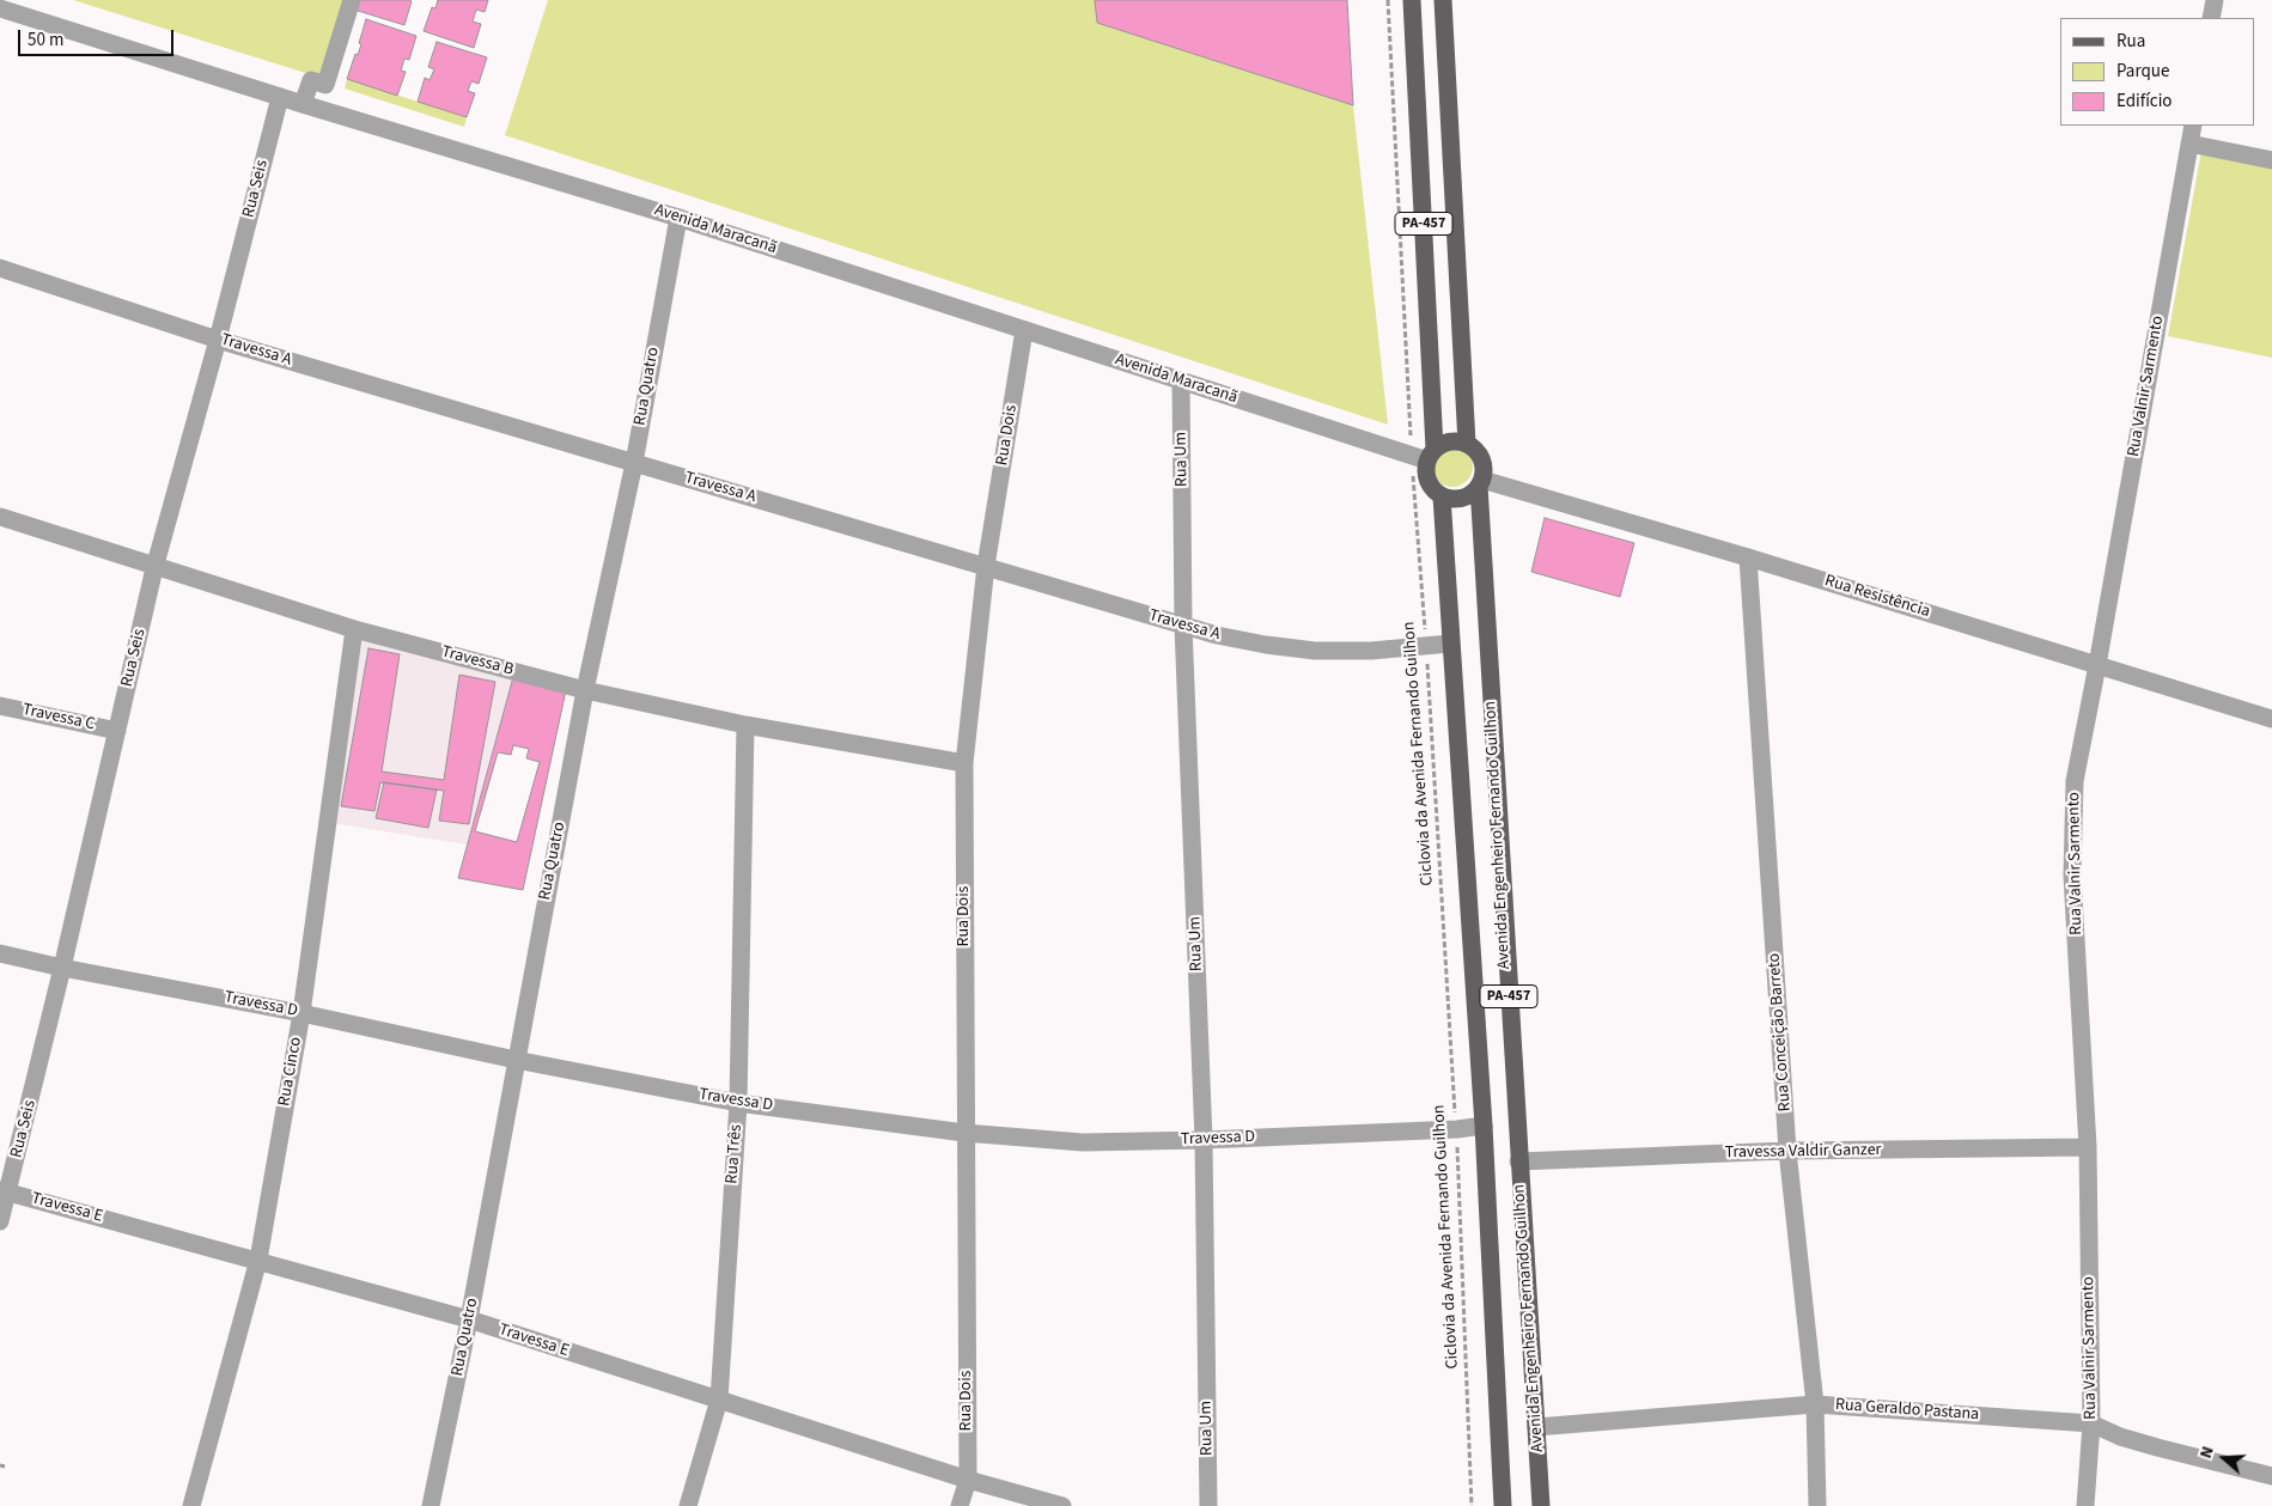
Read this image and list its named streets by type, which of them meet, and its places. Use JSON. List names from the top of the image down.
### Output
{
  "streets": {
    "main road": ["PA-457", "Avenida Engenheiro Fernando Guilhon"],
    "street": [
      "Rua Seis",
      "Avenida Maracanã",
      "Travessa A",
      "Rua Quatro",
      "Rua Valnir Sarmento",
      "Rua Dois",
      "Rua Um",
      "Rua Resistência",
      "Travessa B",
      "Travessa C",
      "Travessa D",
      "Rua Conceição Barreto",
      "Rua Cinco",
      "Travessa Valdir Ganzer",
      "Rua Três",
      "Travessa E",
      "Rua Geraldo Pastana"
    ],
    "path": ["Ciclovia da Avenida Fernando Guilhon"]
  },
  "crossings": [
    ["Rua Seis", "Avenida Maracanã"],
    ["Rua Seis", "Travessa A"],
    ["Rua Seis", "Travessa B"],
    ["Rua Seis", "Travessa C"],
    ["Rua Seis", "Travessa D"],
    ["Rua Seis", "Travessa E"],
    ["Avenida Maracanã", "Rua Quatro"],
    ["Avenida Maracanã", "Rua Dois"],
    ["Avenida Maracanã", "Rua Um"],
    ["Avenida Maracanã", "Rua Resistência"],
    ["Avenida Maracanã", "Ciclovia da Avenida Fernando Guilhon"],
    ["Avenida Maracanã", "Avenida Engenheiro Fernando Guilhon"],
    ["Travessa A", "Rua Quatro"],
    ["Travessa A", "Rua Dois"],
    ["Travessa A", "Rua Um"],
    ["Travessa A", "Ciclovia da Avenida Fernando Guilhon"],
    ["Travessa A", "Avenida Engenheiro Fernando Guilhon"],
    ["Rua Quatro", "Travessa B"],
    ["Rua Quatro", "Travessa D"],
    ["Rua Quatro", "Travessa E"],
    ["Rua Valnir Sarmento", "Rua Resistência"],
    ["Rua Valnir Sarmento", "Travessa Valdir Ganzer"],
    ["Rua Valnir Sarmento", "Rua Geraldo Pastana"],
    ["Rua Dois", "Travessa B"],
    ["Rua Dois", "Travessa D"],
    ["Rua Dois", "Travessa E"],
    ["Rua Um", "Travessa D"],
    ["Rua Resistência", "Ciclovia da Avenida Fernando Guilhon"],
    ["Rua Resistência", "Avenida Engenheiro Fernando Guilhon"],
    ["Rua Resistência", "Rua Conceição Barreto"],
    ["Travessa B", "Rua Cinco"],
    ["Travessa B", "Rua Três"],
    ["Ciclovia da Avenida Fernando Guilhon", "Avenida Engenheiro Fernando Guilhon"],
    ["Ciclovia da Avenida Fernando Guilhon", "Travessa D"],
    ["Avenida Engenheiro Fernando Guilhon", "Travessa D"],
    ["Avenida Engenheiro Fernando Guilhon", "Travessa Valdir Ganzer"],
    ["Avenida Engenheiro Fernando Guilhon", "Rua Geraldo Pastana"],
    ["Travessa D", "Rua Cinco"],
    ["Travessa D", "Rua Três"],
    ["Rua Conceição Barreto", "Travessa Valdir Ganzer"],
    ["Rua Conceição Barreto", "Rua Geraldo Pastana"],
    ["Rua Cinco", "Travessa E"],
    ["Rua Três", "Travessa E"]
  ],
  "legend": ["Rua", "Parque", "Edifício"],
  "scale_bar": "50 m",
  "north": "left"
}
